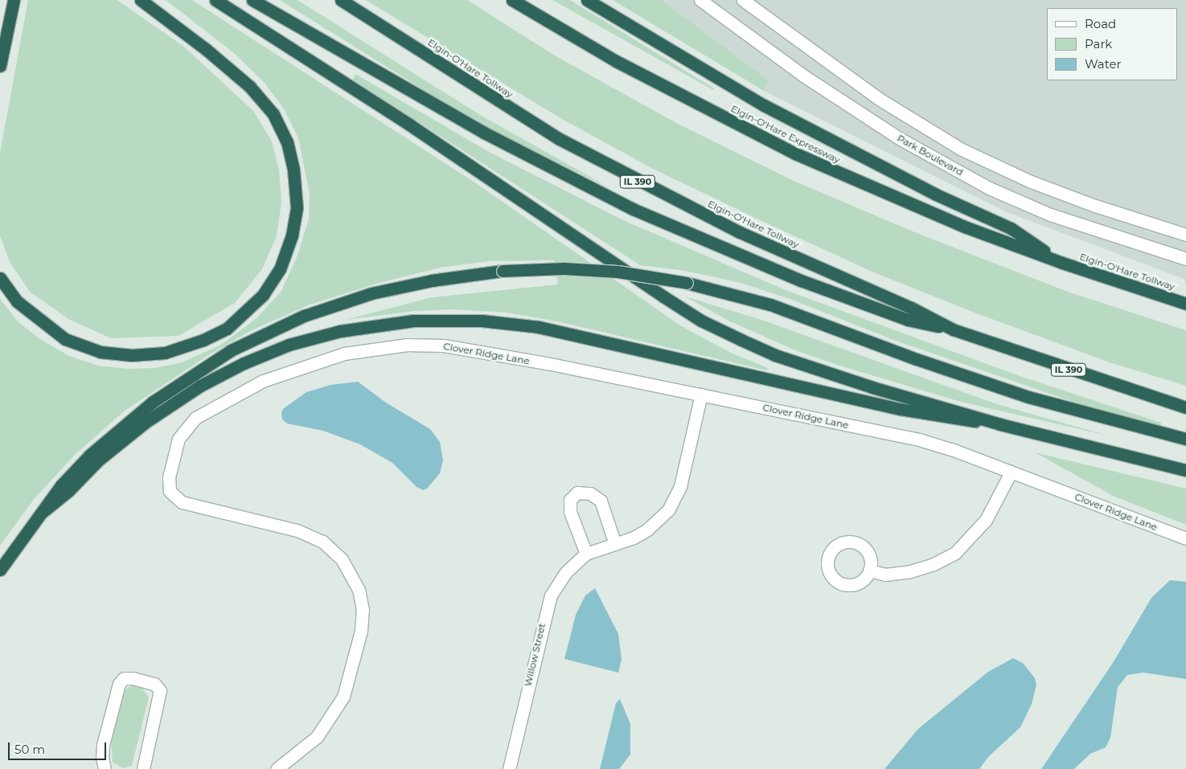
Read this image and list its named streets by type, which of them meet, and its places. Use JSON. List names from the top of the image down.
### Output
{
  "streets": {
    "highway": ["Elgin-O'Hare Tollway", "Elgin-O'Hare Expressway", "IL 390"],
    "street": ["Park Boulevard", "Clover Ridge Lane", "Willow Street"]
  },
  "crossings": [
    ["Elgin-O'Hare Tollway", "Elgin-O'Hare Expressway"],
    ["Clover Ridge Lane", "Willow Street"]
  ],
  "legend": ["Road", "Park", "Water"],
  "scale_bar": "50 m"
}
